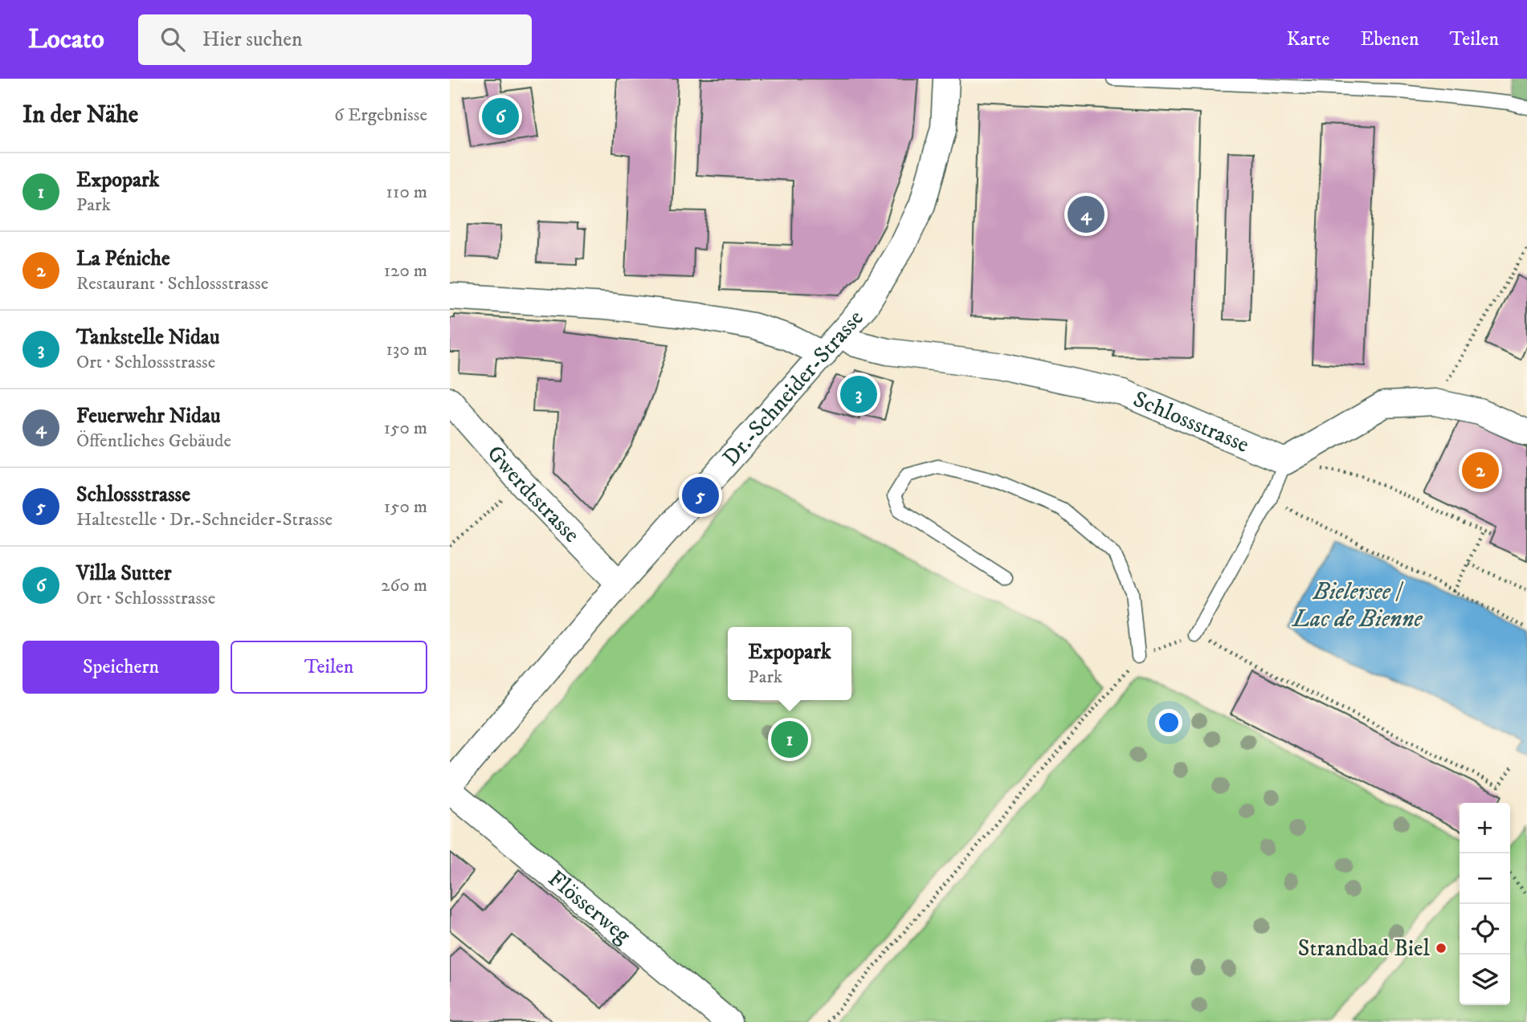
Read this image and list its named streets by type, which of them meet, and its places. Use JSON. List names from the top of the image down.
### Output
{
  "streets": {
    "street": [
      "Dr.-Schneider-Strasse",
      "Schlossstrasse",
      "Gwerdtstrasse",
      "Flösserweg"
    ]
  },
  "crossings": [
    ["Dr.-Schneider-Strasse", "Schlossstrasse"],
    ["Dr.-Schneider-Strasse", "Gwerdtstrasse"]
  ],
  "water": ["Bielersee / Lac de Bienne"],
  "places": ["Strandbad Biel"],
  "page": {
    "header": "Locato",
    "search": "Hier suchen",
    "nav": ["Karte", "Ebenen", "Teilen"],
    "heading": ["In der Nähe", "6 Ergebnisse"],
    "pins": [
      "6",
      "4",
      "3",
      "2",
      "5",
      "1"
    ],
    "list": [
      {
        "mark": "1",
        "name": "Expopark",
        "note": "Park",
        "value": "110 m"
      },
      {
        "mark": "2",
        "name": "La Péniche",
        "note": "Restaurant · Schlossstrasse",
        "value": "120 m"
      },
      {
        "mark": "3",
        "name": "Tankstelle Nidau",
        "note": "Ort · Schlossstrasse",
        "value": "130 m"
      },
      {
        "mark": "4",
        "name": "Feuerwehr Nidau",
        "note": "Öffentliches Gebäude",
        "value": "150 m"
      },
      {
        "mark": "5",
        "name": "Schlossstrasse",
        "note": "Haltestelle · Dr.-Schneider-Strasse",
        "value": "150 m"
      },
      {
        "mark": "6",
        "name": "Villa Sutter",
        "note": "Ort · Schlossstrasse",
        "value": "260 m"
      }
    ],
    "buttons": ["Speichern", "Teilen"],
    "popup": ["Expopark", "Park"],
    "map_buttons": ["+", "−"]
  }
}
